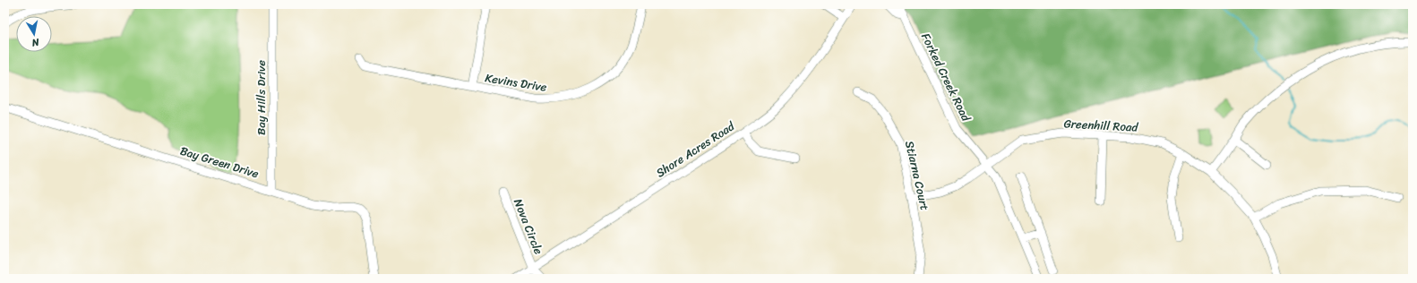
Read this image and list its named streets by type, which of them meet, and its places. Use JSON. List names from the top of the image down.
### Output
{
  "streets": {
    "street": [
      "Forked Creek Road",
      "Kevins Drive",
      "Bay Hills Drive",
      "Greenhill Road",
      "Shore Acres Road",
      "Bay Green Drive",
      "Stiarna Court",
      "Nova Circle"
    ]
  },
  "crossings": [
    ["Forked Creek Road", "Greenhill Road"],
    ["Bay Hills Drive", "Bay Green Drive"],
    ["Greenhill Road", "Stiarna Court"],
    ["Shore Acres Road", "Nova Circle"]
  ],
  "north": "bottom"
}
